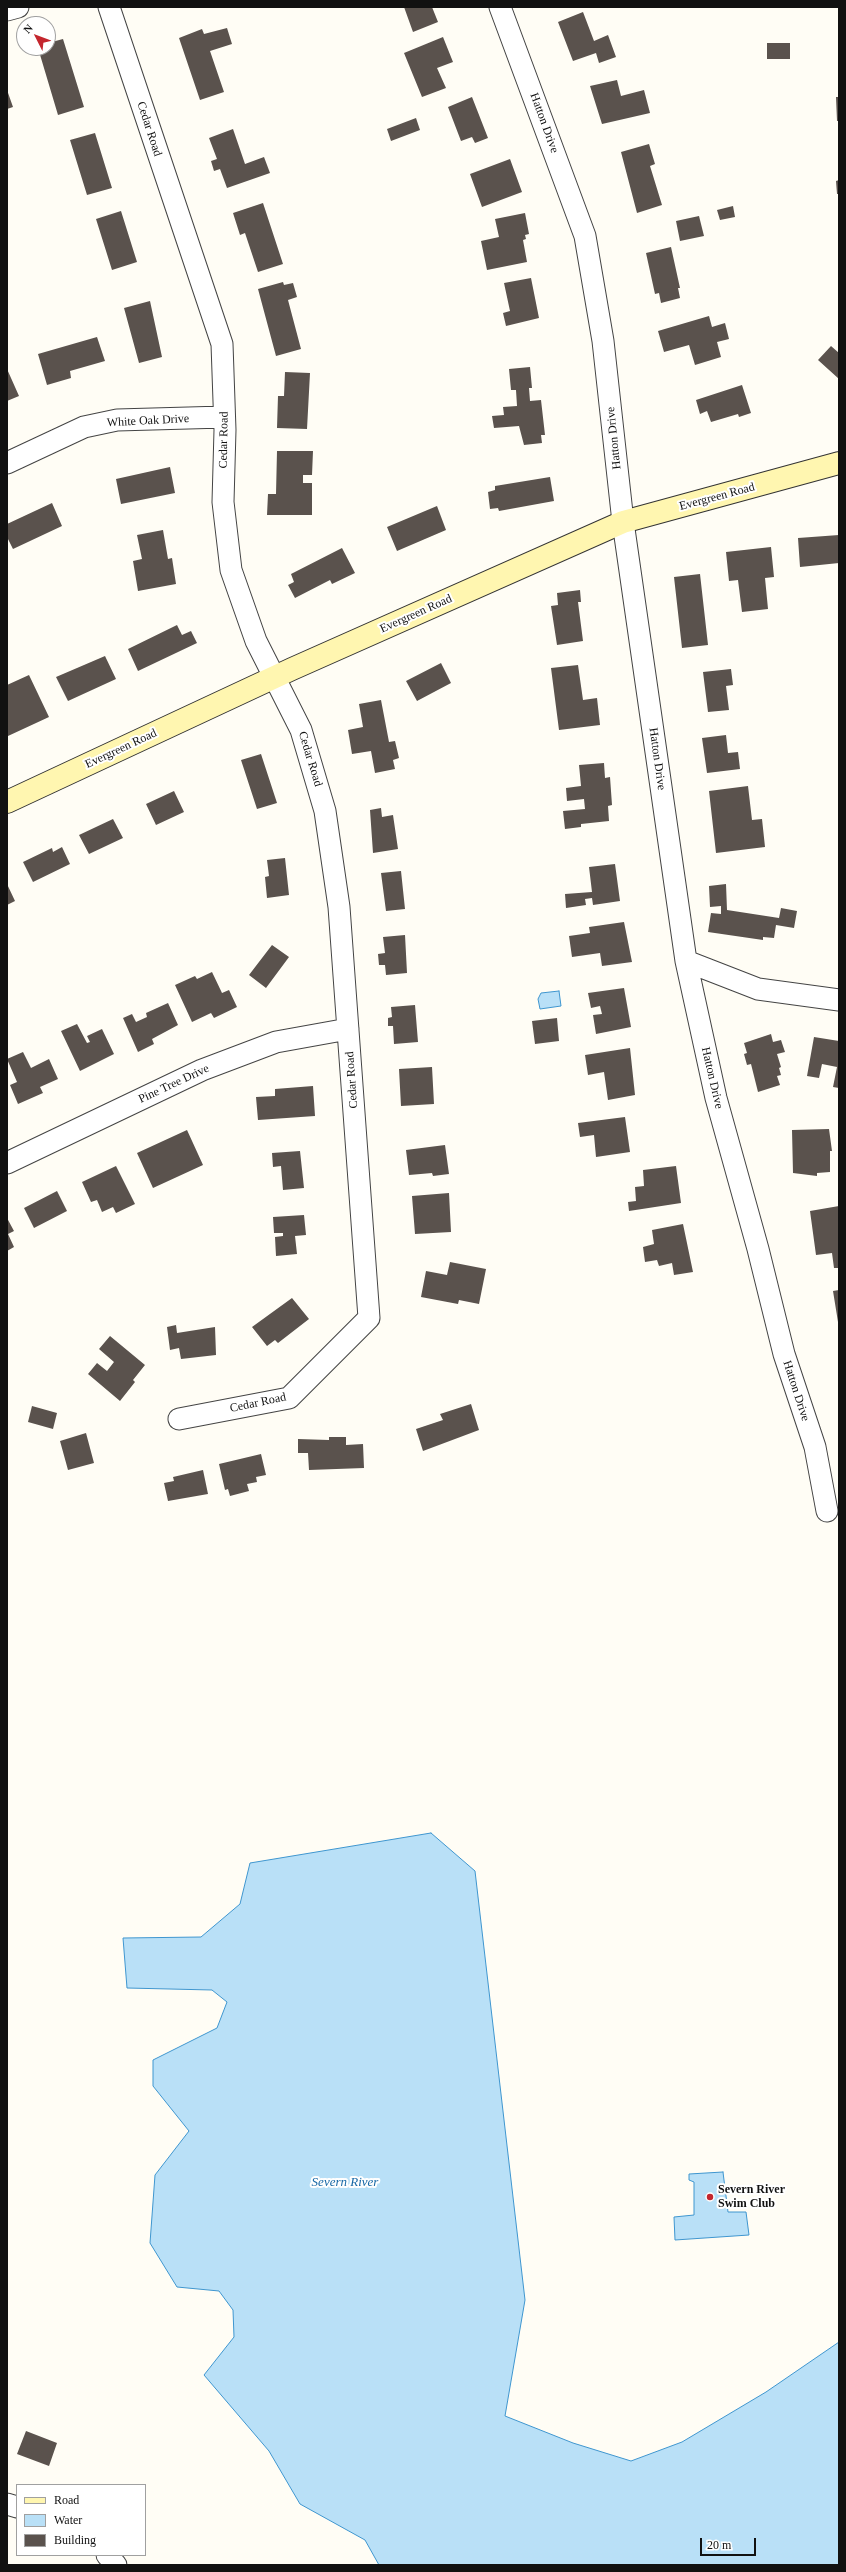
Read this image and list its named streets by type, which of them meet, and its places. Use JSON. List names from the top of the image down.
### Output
{
  "streets": {
    "street": [
      "Hatton Drive",
      "Cedar Road",
      "White Oak Drive",
      "Evergreen Road",
      "Pine Tree Drive"
    ]
  },
  "crossings": [
    ["Hatton Drive", "Evergreen Road"],
    ["Cedar Road", "White Oak Drive"],
    ["Cedar Road", "Evergreen Road"],
    ["Cedar Road", "Pine Tree Drive"]
  ],
  "water": ["Severn River"],
  "places": ["Severn River Swim Club"],
  "legend": ["Road", "Water", "Building"],
  "scale_bar": "20 m",
  "north": "top left"
}
